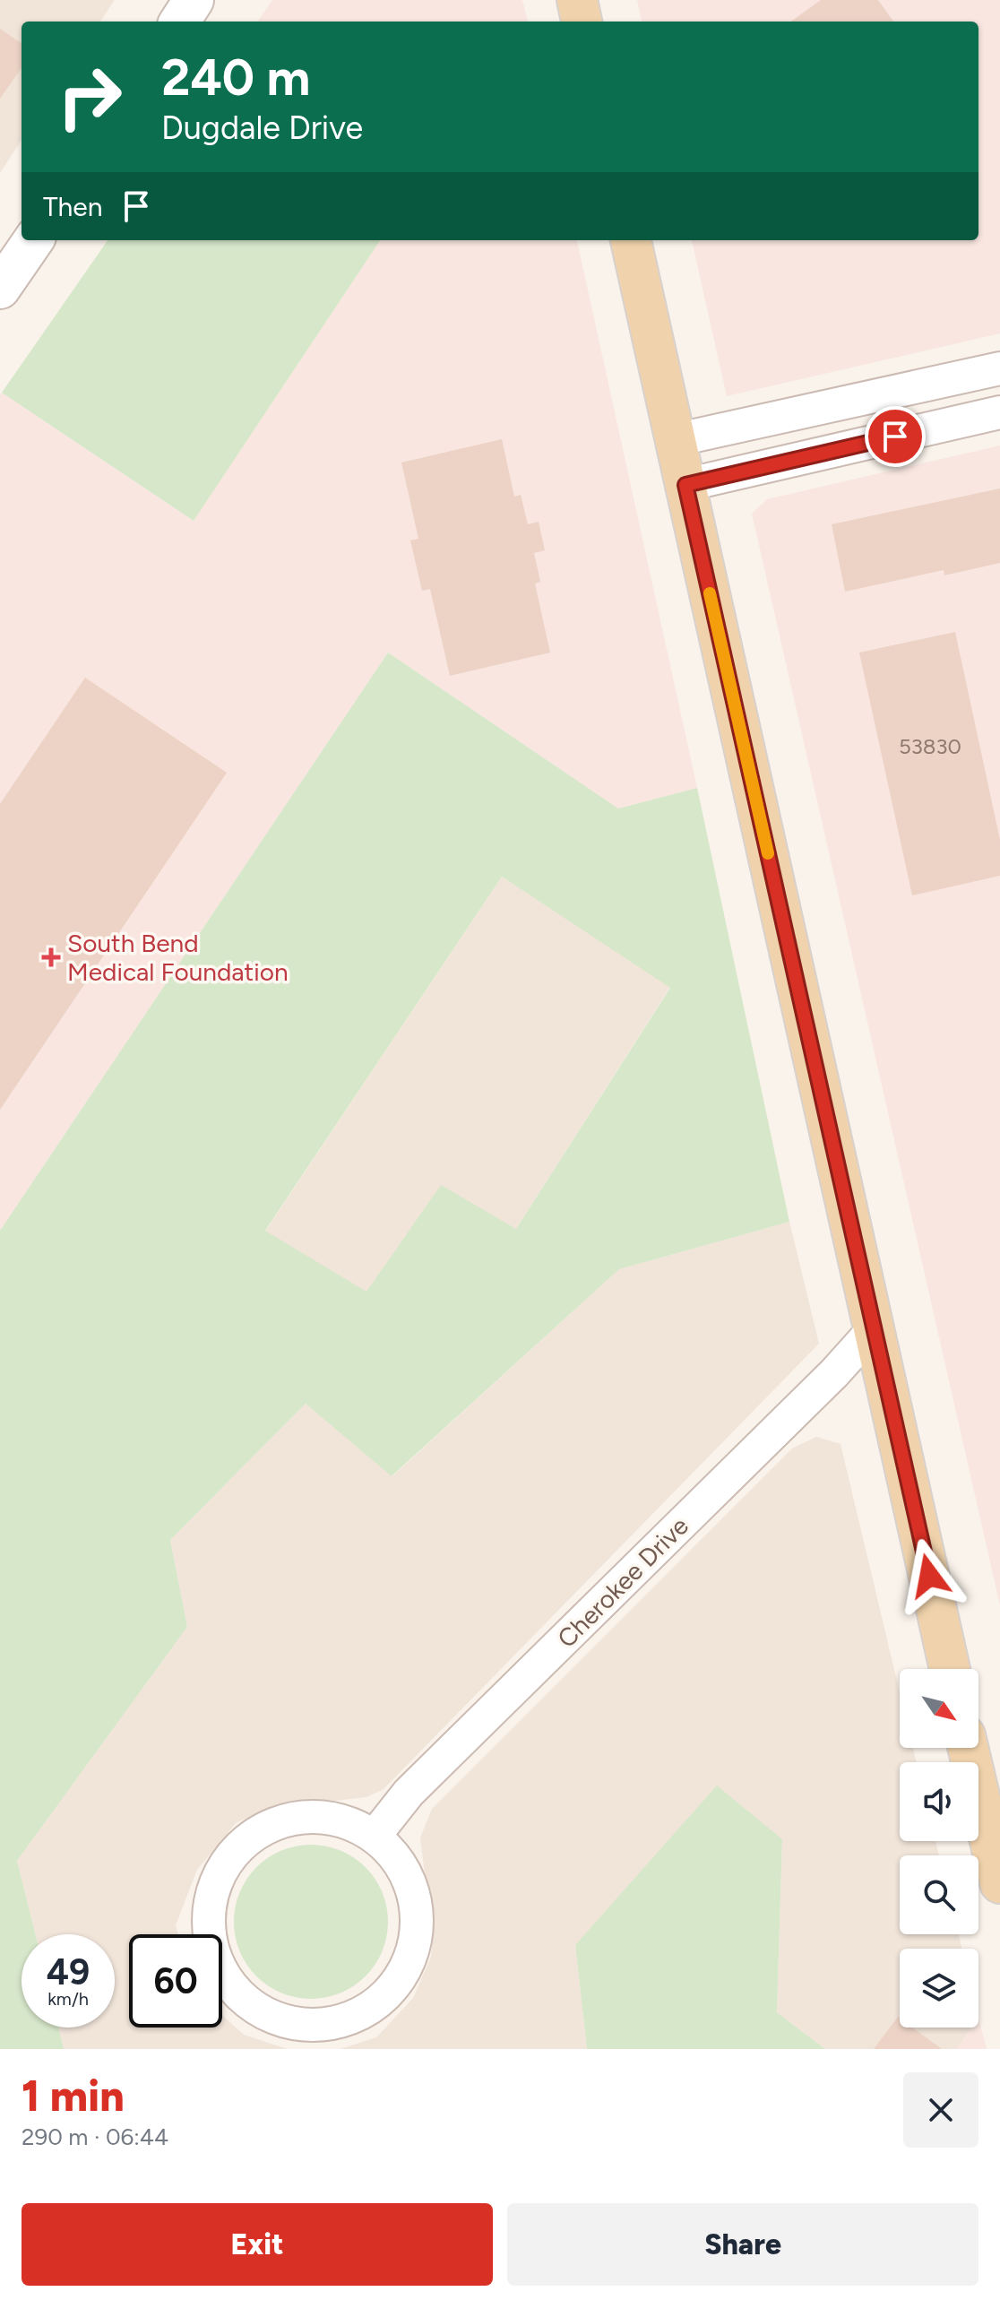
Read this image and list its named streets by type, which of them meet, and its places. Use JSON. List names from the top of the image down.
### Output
{
  "streets": {
    "street": ["Cherokee Drive"]
  },
  "places": {
    "health": ["South Bend Medical Foundation"]
  },
  "house_numbers": ["53830"],
  "north": "bottom right",
  "page": {
    "turn": ["240 m", "Dugdale Drive"],
    "then": "Then",
    "speed": "49 km/h",
    "limit": "60",
    "heading": ["1 min", "290 m · 06:44"],
    "buttons": ["Exit", "Share"]
  }
}
